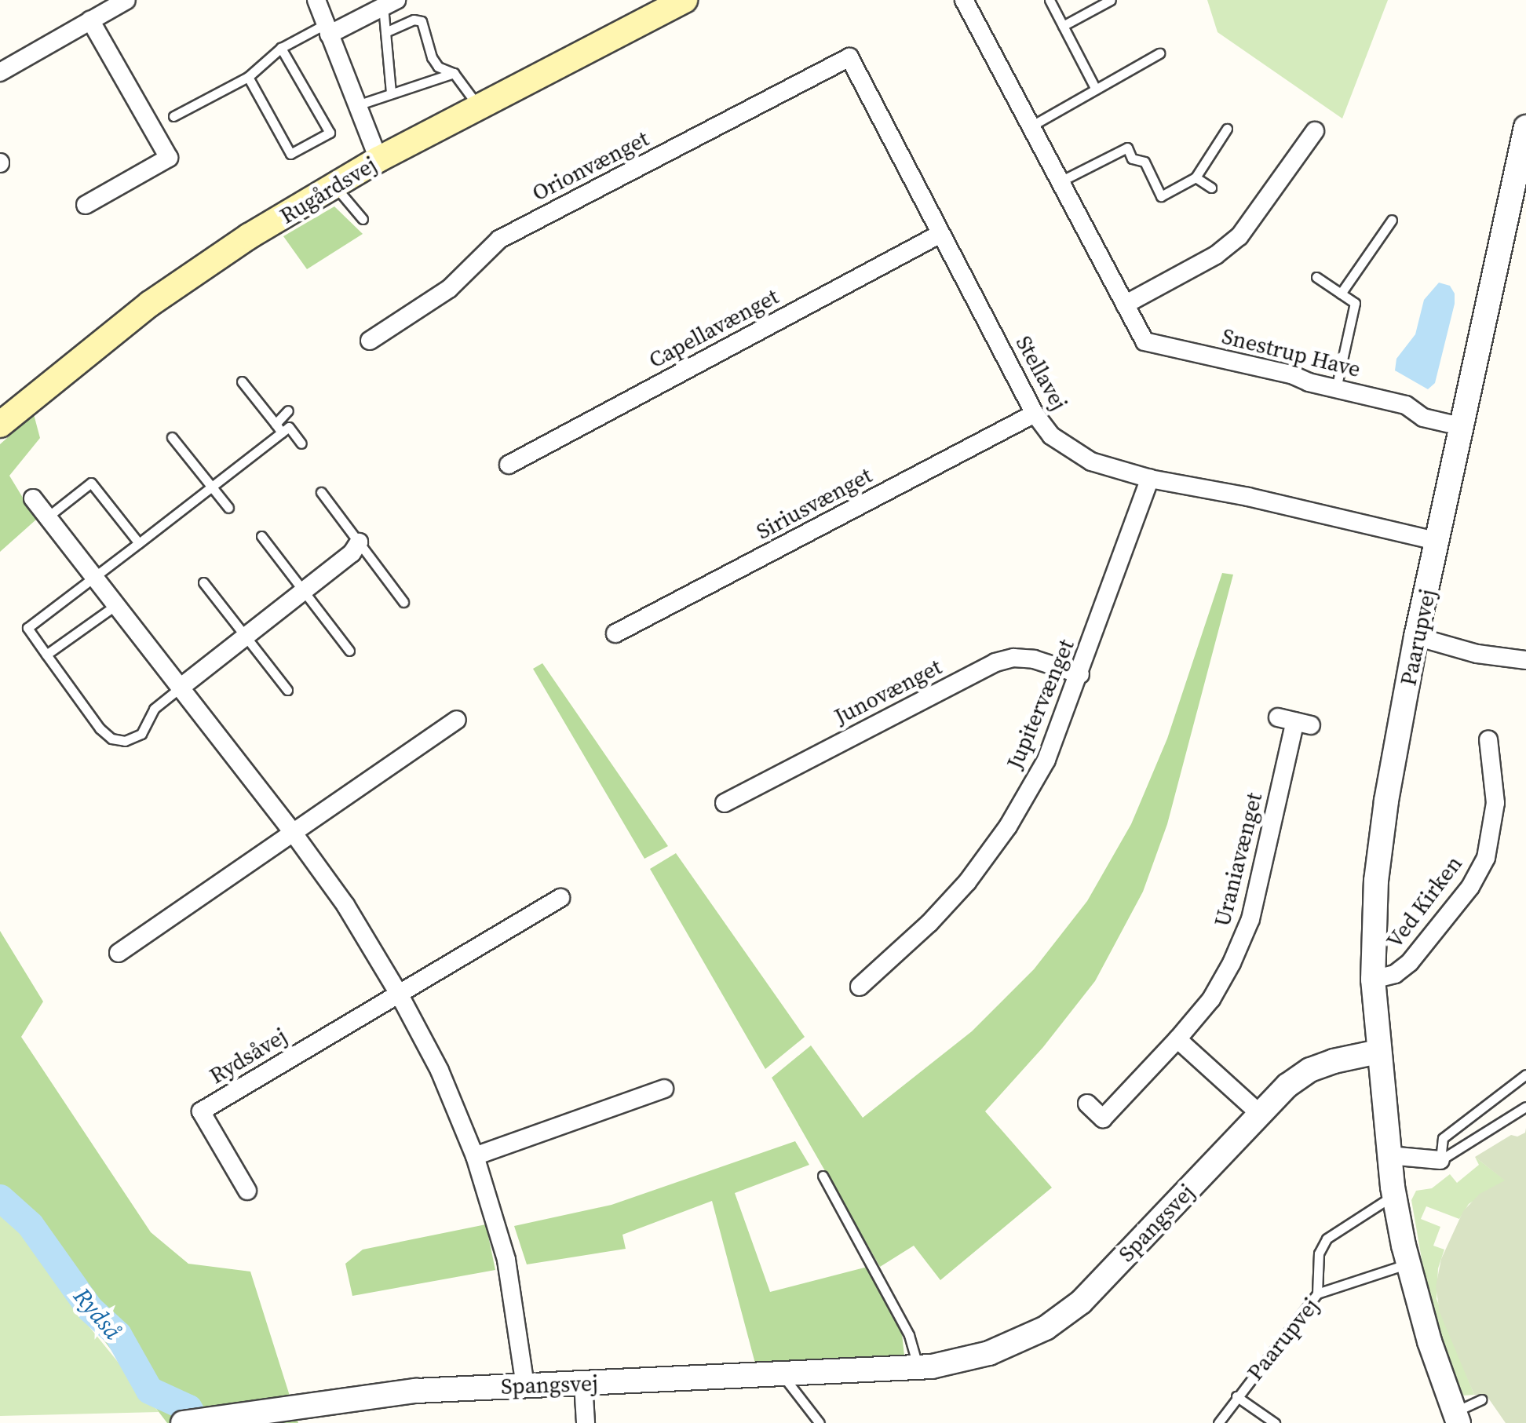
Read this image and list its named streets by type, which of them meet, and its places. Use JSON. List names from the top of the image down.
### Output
{
  "streets": {
    "main road": ["Rugårdsvej"],
    "street": [
      "Orionvænget",
      "Capellavænget",
      "Snestrup Have",
      "Stellavej",
      "Siriusvænget",
      "Paarupvej",
      "Junovænget",
      "Jupitervænget",
      "Uraniavænget",
      "Ved Kirken",
      "Rydsåvej",
      "Spangsvej"
    ]
  },
  "crossings": [
    ["Orionvænget", "Stellavej"],
    ["Capellavænget", "Stellavej"],
    ["Snestrup Have", "Paarupvej"],
    ["Stellavej", "Siriusvænget"],
    ["Stellavej", "Paarupvej"],
    ["Stellavej", "Jupitervænget"],
    ["Paarupvej", "Ved Kirken"],
    ["Paarupvej", "Spangsvej"],
    ["Junovænget", "Jupitervænget"]
  ],
  "water": ["Rydså"]
}
